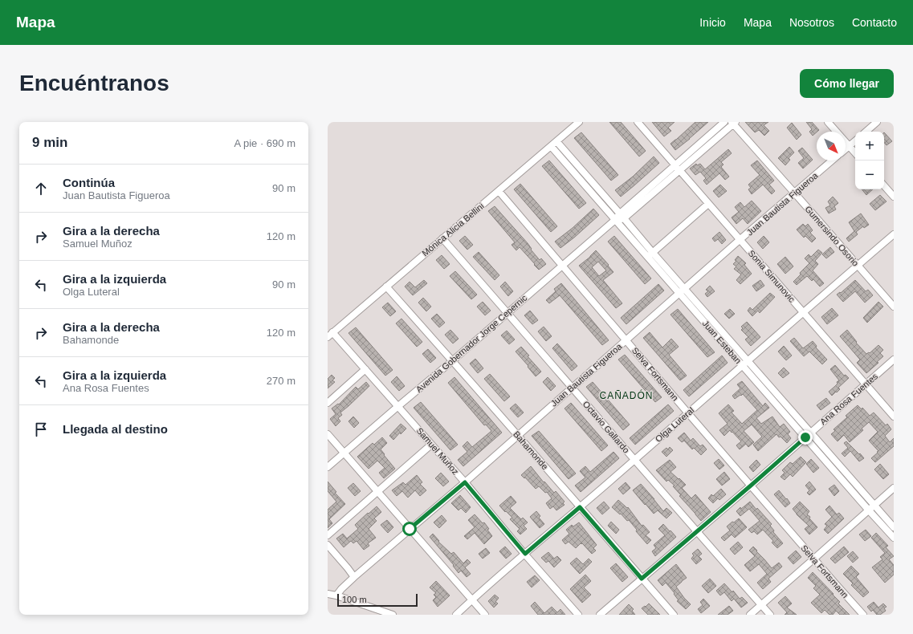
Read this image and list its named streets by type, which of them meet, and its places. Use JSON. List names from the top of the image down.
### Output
{
  "streets": {
    "street": [
      "Juan Bautista Figueroa",
      "Mónica Alicia Bellini",
      "Gumersindo Osorio",
      "Sonia Simunovic",
      "Juan Esteban",
      "Avenida Gobernador Jorge Cepernic",
      "Selva Fortsmann",
      "Ana Rosa Fuentes",
      "Olga Luteral",
      "Octavio Gallardo",
      "Bahamonde",
      "Samuel Muñoz"
    ]
  },
  "crossings": [
    ["Juan Bautista Figueroa", "Gumersindo Osorio"],
    ["Juan Bautista Figueroa", "Sonia Simunovic"],
    ["Juan Bautista Figueroa", "Juan Esteban"],
    ["Juan Bautista Figueroa", "Selva Fortsmann"],
    ["Juan Bautista Figueroa", "Octavio Gallardo"],
    ["Juan Bautista Figueroa", "Bahamonde"],
    ["Juan Bautista Figueroa", "Samuel Muñoz"],
    ["Mónica Alicia Bellini", "Juan Esteban"],
    ["Mónica Alicia Bellini", "Selva Fortsmann"],
    ["Mónica Alicia Bellini", "Octavio Gallardo"],
    ["Mónica Alicia Bellini", "Bahamonde"],
    ["Mónica Alicia Bellini", "Samuel Muñoz"],
    ["Gumersindo Osorio", "Avenida Gobernador Jorge Cepernic"],
    ["Gumersindo Osorio", "Olga Luteral"],
    ["Sonia Simunovic", "Avenida Gobernador Jorge Cepernic"],
    ["Sonia Simunovic", "Ana Rosa Fuentes"],
    ["Sonia Simunovic", "Olga Luteral"],
    ["Juan Esteban", "Avenida Gobernador Jorge Cepernic"],
    ["Juan Esteban", "Ana Rosa Fuentes"],
    ["Juan Esteban", "Olga Luteral"],
    ["Avenida Gobernador Jorge Cepernic", "Selva Fortsmann"],
    ["Avenida Gobernador Jorge Cepernic", "Octavio Gallardo"],
    ["Avenida Gobernador Jorge Cepernic", "Bahamonde"],
    ["Avenida Gobernador Jorge Cepernic", "Samuel Muñoz"],
    ["Selva Fortsmann", "Ana Rosa Fuentes"],
    ["Selva Fortsmann", "Olga Luteral"],
    ["Ana Rosa Fuentes", "Octavio Gallardo"],
    ["Ana Rosa Fuentes", "Bahamonde"],
    ["Olga Luteral", "Octavio Gallardo"],
    ["Olga Luteral", "Bahamonde"],
    ["Olga Luteral", "Samuel Muñoz"]
  ],
  "districts": ["CAÑADÓN"],
  "scale_bar": "100 m",
  "north": "bottom right",
  "page": {
    "header": "Mapa",
    "nav": [
      "Inicio",
      "Mapa",
      "Nosotros",
      "Contacto"
    ],
    "buttons": "Cómo llegar",
    "title": "Encuéntranos",
    "heading": ["9 min", "A pie · 690 m"],
    "map_buttons": ["+", "−"],
    "list": [
      ["Continúa", "Juan Bautista Figueroa", "90 m"],
      ["Gira a la derecha", "Samuel Muñoz", "120 m"],
      ["Gira a la izquierda", "Olga Luteral", "90 m"],
      ["Gira a la derecha", "Bahamonde", "120 m"],
      ["Gira a la izquierda", "Ana Rosa Fuentes", "270 m"],
      "Llegada al destino"
    ],
    "scale": "100 m"
  }
}
